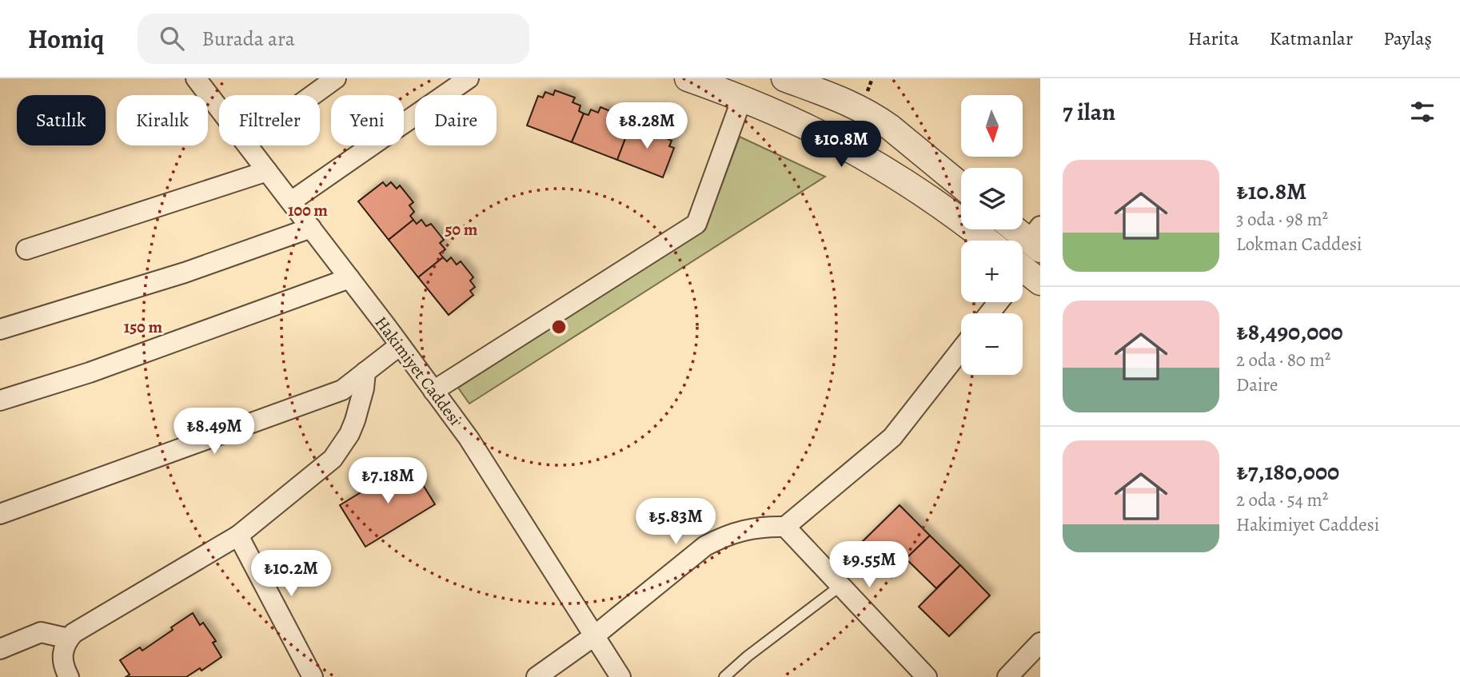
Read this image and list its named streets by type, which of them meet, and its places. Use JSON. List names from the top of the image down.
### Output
{
  "streets": {
    "street": ["Hakimiyet Caddesi"]
  },
  "north": "bottom",
  "page": {
    "header": "Homiq",
    "search": "Burada ara",
    "nav": ["Harita", "Katmanlar", "Paylaş"],
    "heading": "7 ilan",
    "map_buttons": ["+", "−"],
    "chip": [
      "Satılık",
      "Kiralık",
      "Filtreler",
      "Yeni",
      "Daire"
    ],
    "price": [
      "₺8.28M",
      "₺10.8M",
      "₺8.49M",
      "₺7.18M",
      "₺5.83M",
      "₺9.55M",
      "₺10.2M"
    ],
    "list": [
      {
        "name": "₺10.8M",
        "note": "3 oda · 98 m² · Lokman Caddesi"
      },
      {
        "name": "₺8,490,000",
        "note": "2 oda · 80 m² · Daire"
      },
      {
        "name": "₺7,180,000",
        "note": "2 oda · 54 m² · Hakimiyet Caddesi"
      }
    ]
  },
  "rings": ["100 m", "50 m", "150 m"]
}
